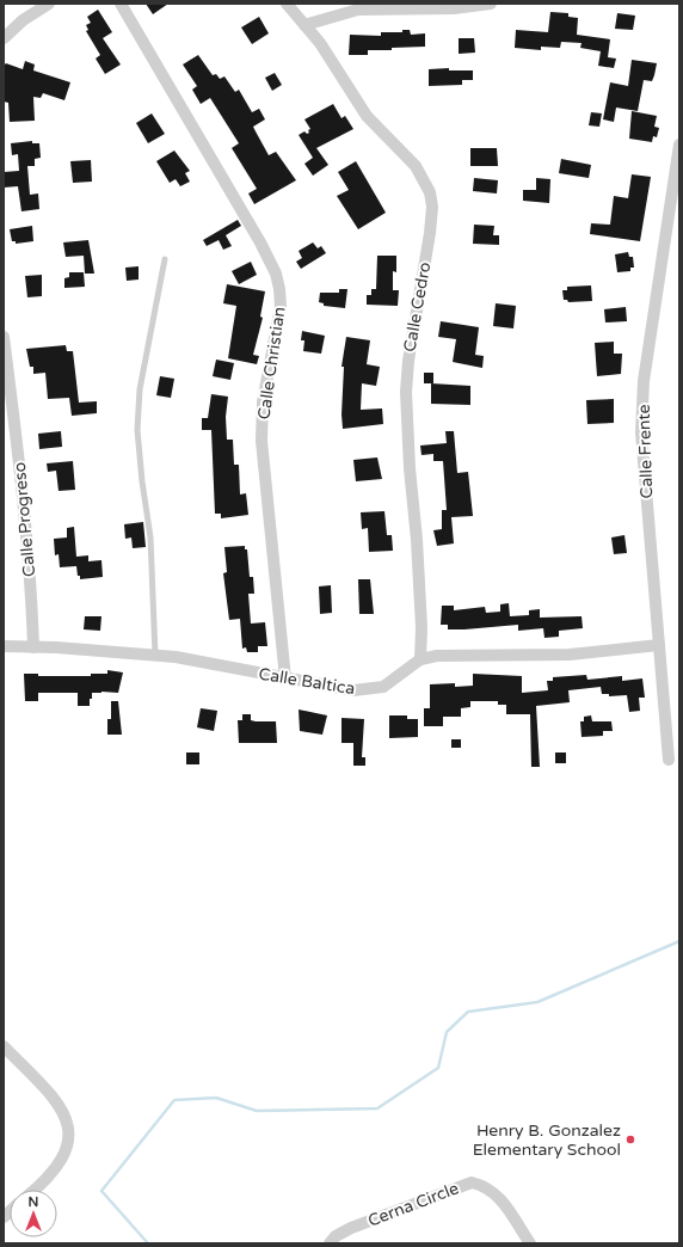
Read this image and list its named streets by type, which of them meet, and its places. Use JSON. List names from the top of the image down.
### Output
{
  "streets": {
    "street": [
      "Calle Cedro",
      "Calle Christian",
      "Calle Frente",
      "Calle Progreso",
      "Calle Baltica",
      "Cerna Circle"
    ]
  },
  "crossings": [
    ["Calle Cedro", "Calle Baltica"],
    ["Calle Christian", "Calle Baltica"],
    ["Calle Frente", "Calle Baltica"],
    ["Calle Progreso", "Calle Baltica"]
  ],
  "places": ["Henry B. Gonzalez Elementary School"],
  "north": "top"
}
